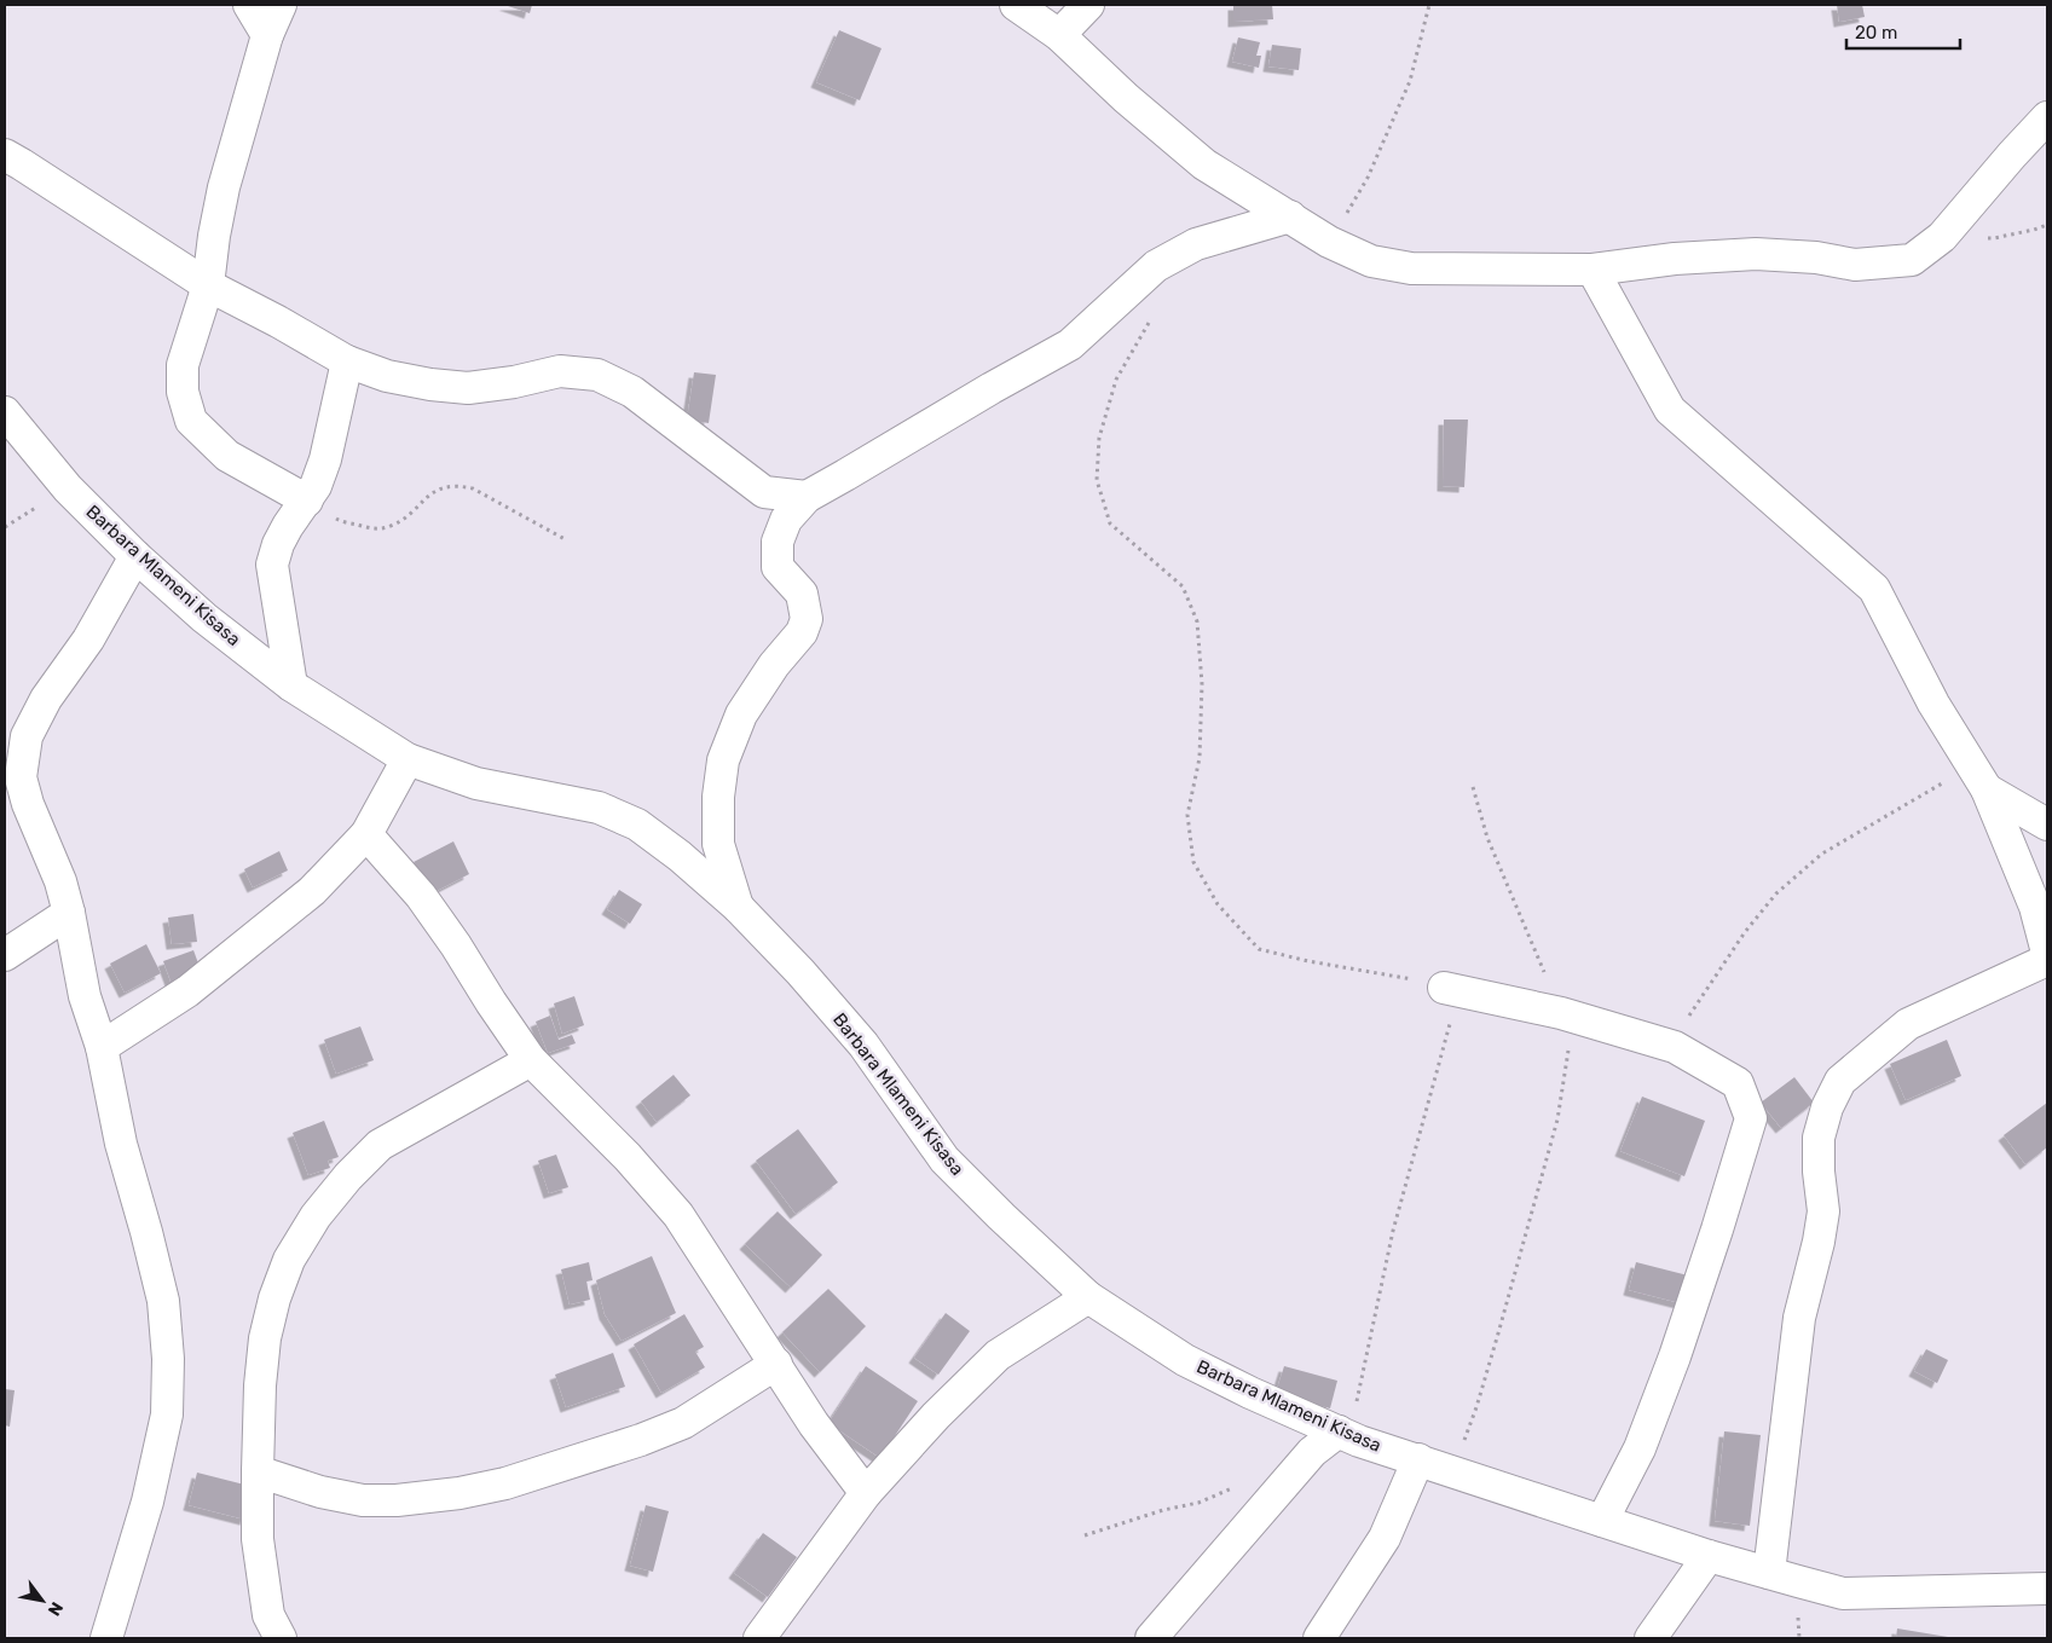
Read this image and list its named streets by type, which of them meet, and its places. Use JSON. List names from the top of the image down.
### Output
{
  "streets": {
    "street": ["Barbara Mlameni Kisasa"]
  },
  "scale_bar": "20 m",
  "north": "bottom right"
}
